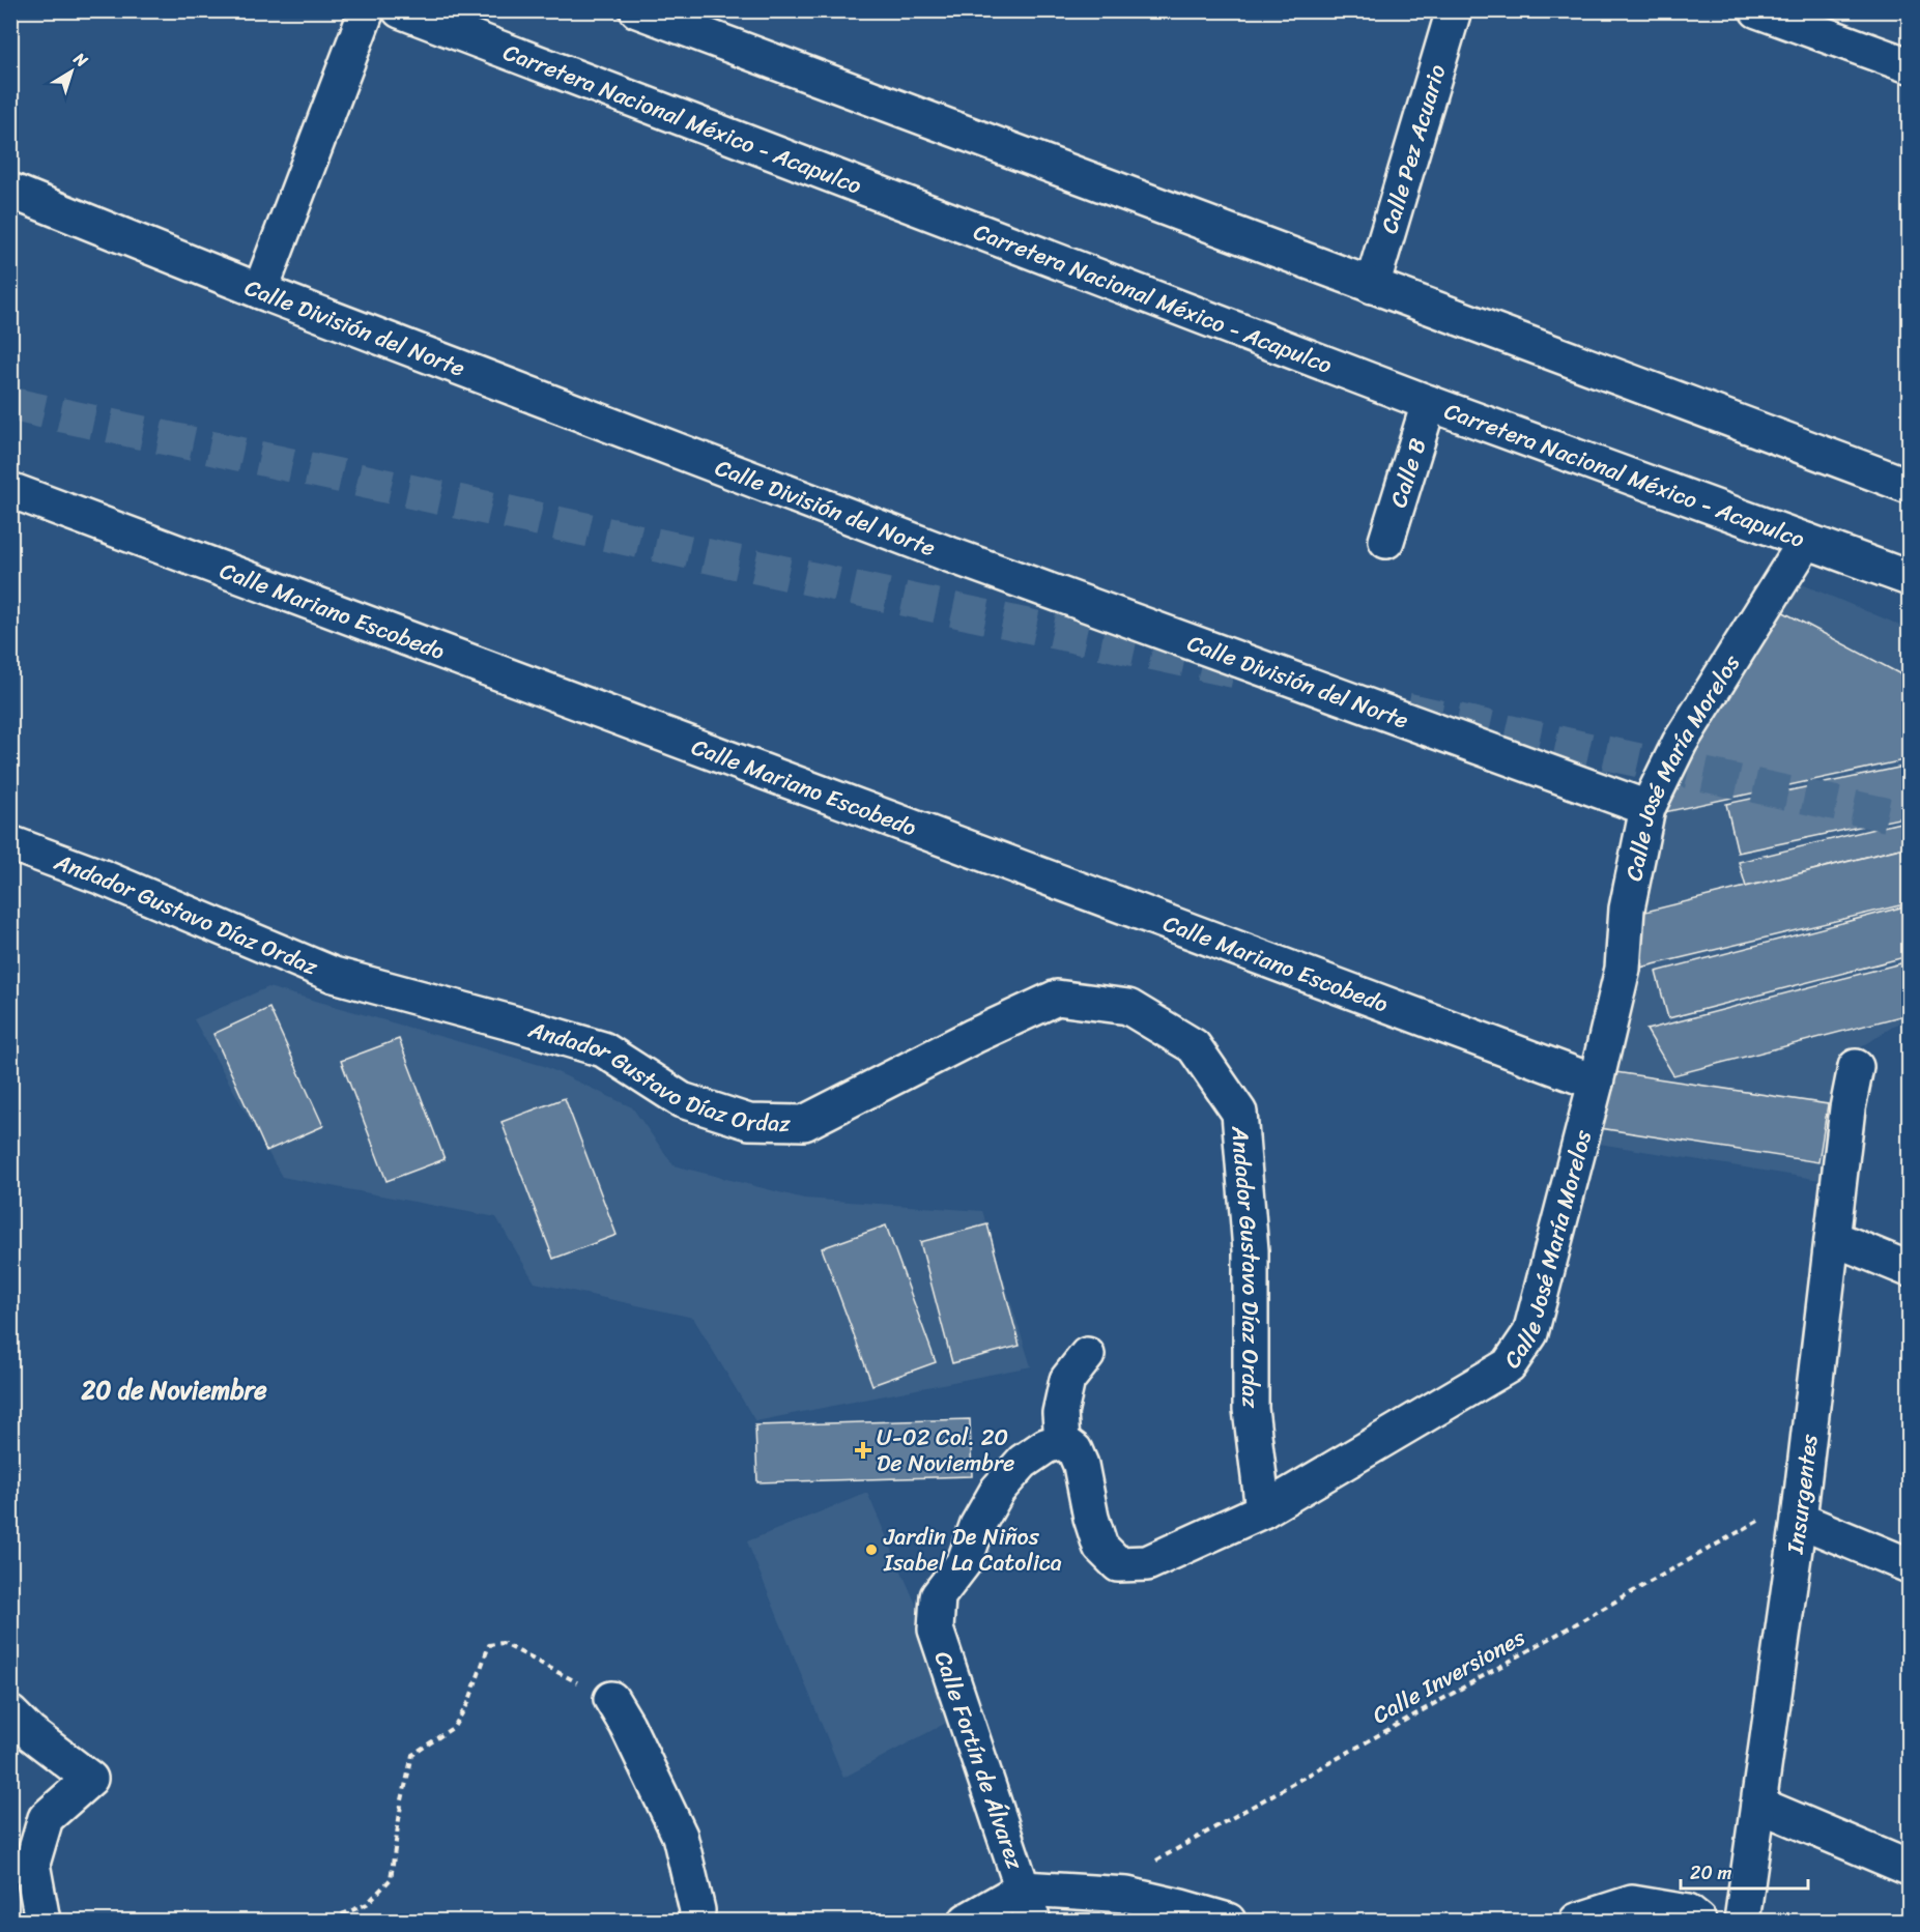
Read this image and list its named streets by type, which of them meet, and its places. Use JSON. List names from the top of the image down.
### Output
{
  "streets": {
    "street": [
      "Carretera Nacional México - Acapulco",
      "Calle Pez Acuario",
      "Calle División del Norte",
      "Calle B",
      "Calle Mariano Escobedo",
      "Calle José María Morelos",
      "Andador Gustavo Díaz Ordaz",
      "Insurgentes",
      "Calle Fortín de Álvarez"
    ],
    "path": ["Calle Inversiones"]
  },
  "crossings": [
    ["Carretera Nacional México - Acapulco", "Calle B"],
    ["Carretera Nacional México - Acapulco", "Calle José María Morelos"],
    ["Calle División del Norte", "Calle José María Morelos"],
    ["Calle Mariano Escobedo", "Calle José María Morelos"],
    ["Calle José María Morelos", "Andador Gustavo Díaz Ordaz"],
    ["Calle José María Morelos", "Calle Fortín de Álvarez"],
    ["Insurgentes", "Calle Inversiones"]
  ],
  "districts": ["20 de Noviembre"],
  "places": {
    "health": ["U-02 Col. 20 De Noviembre"],
    "other": ["Jardin De Niños Isabel La Catolica"]
  },
  "scale_bar": "20 m",
  "north": "top right"
}
